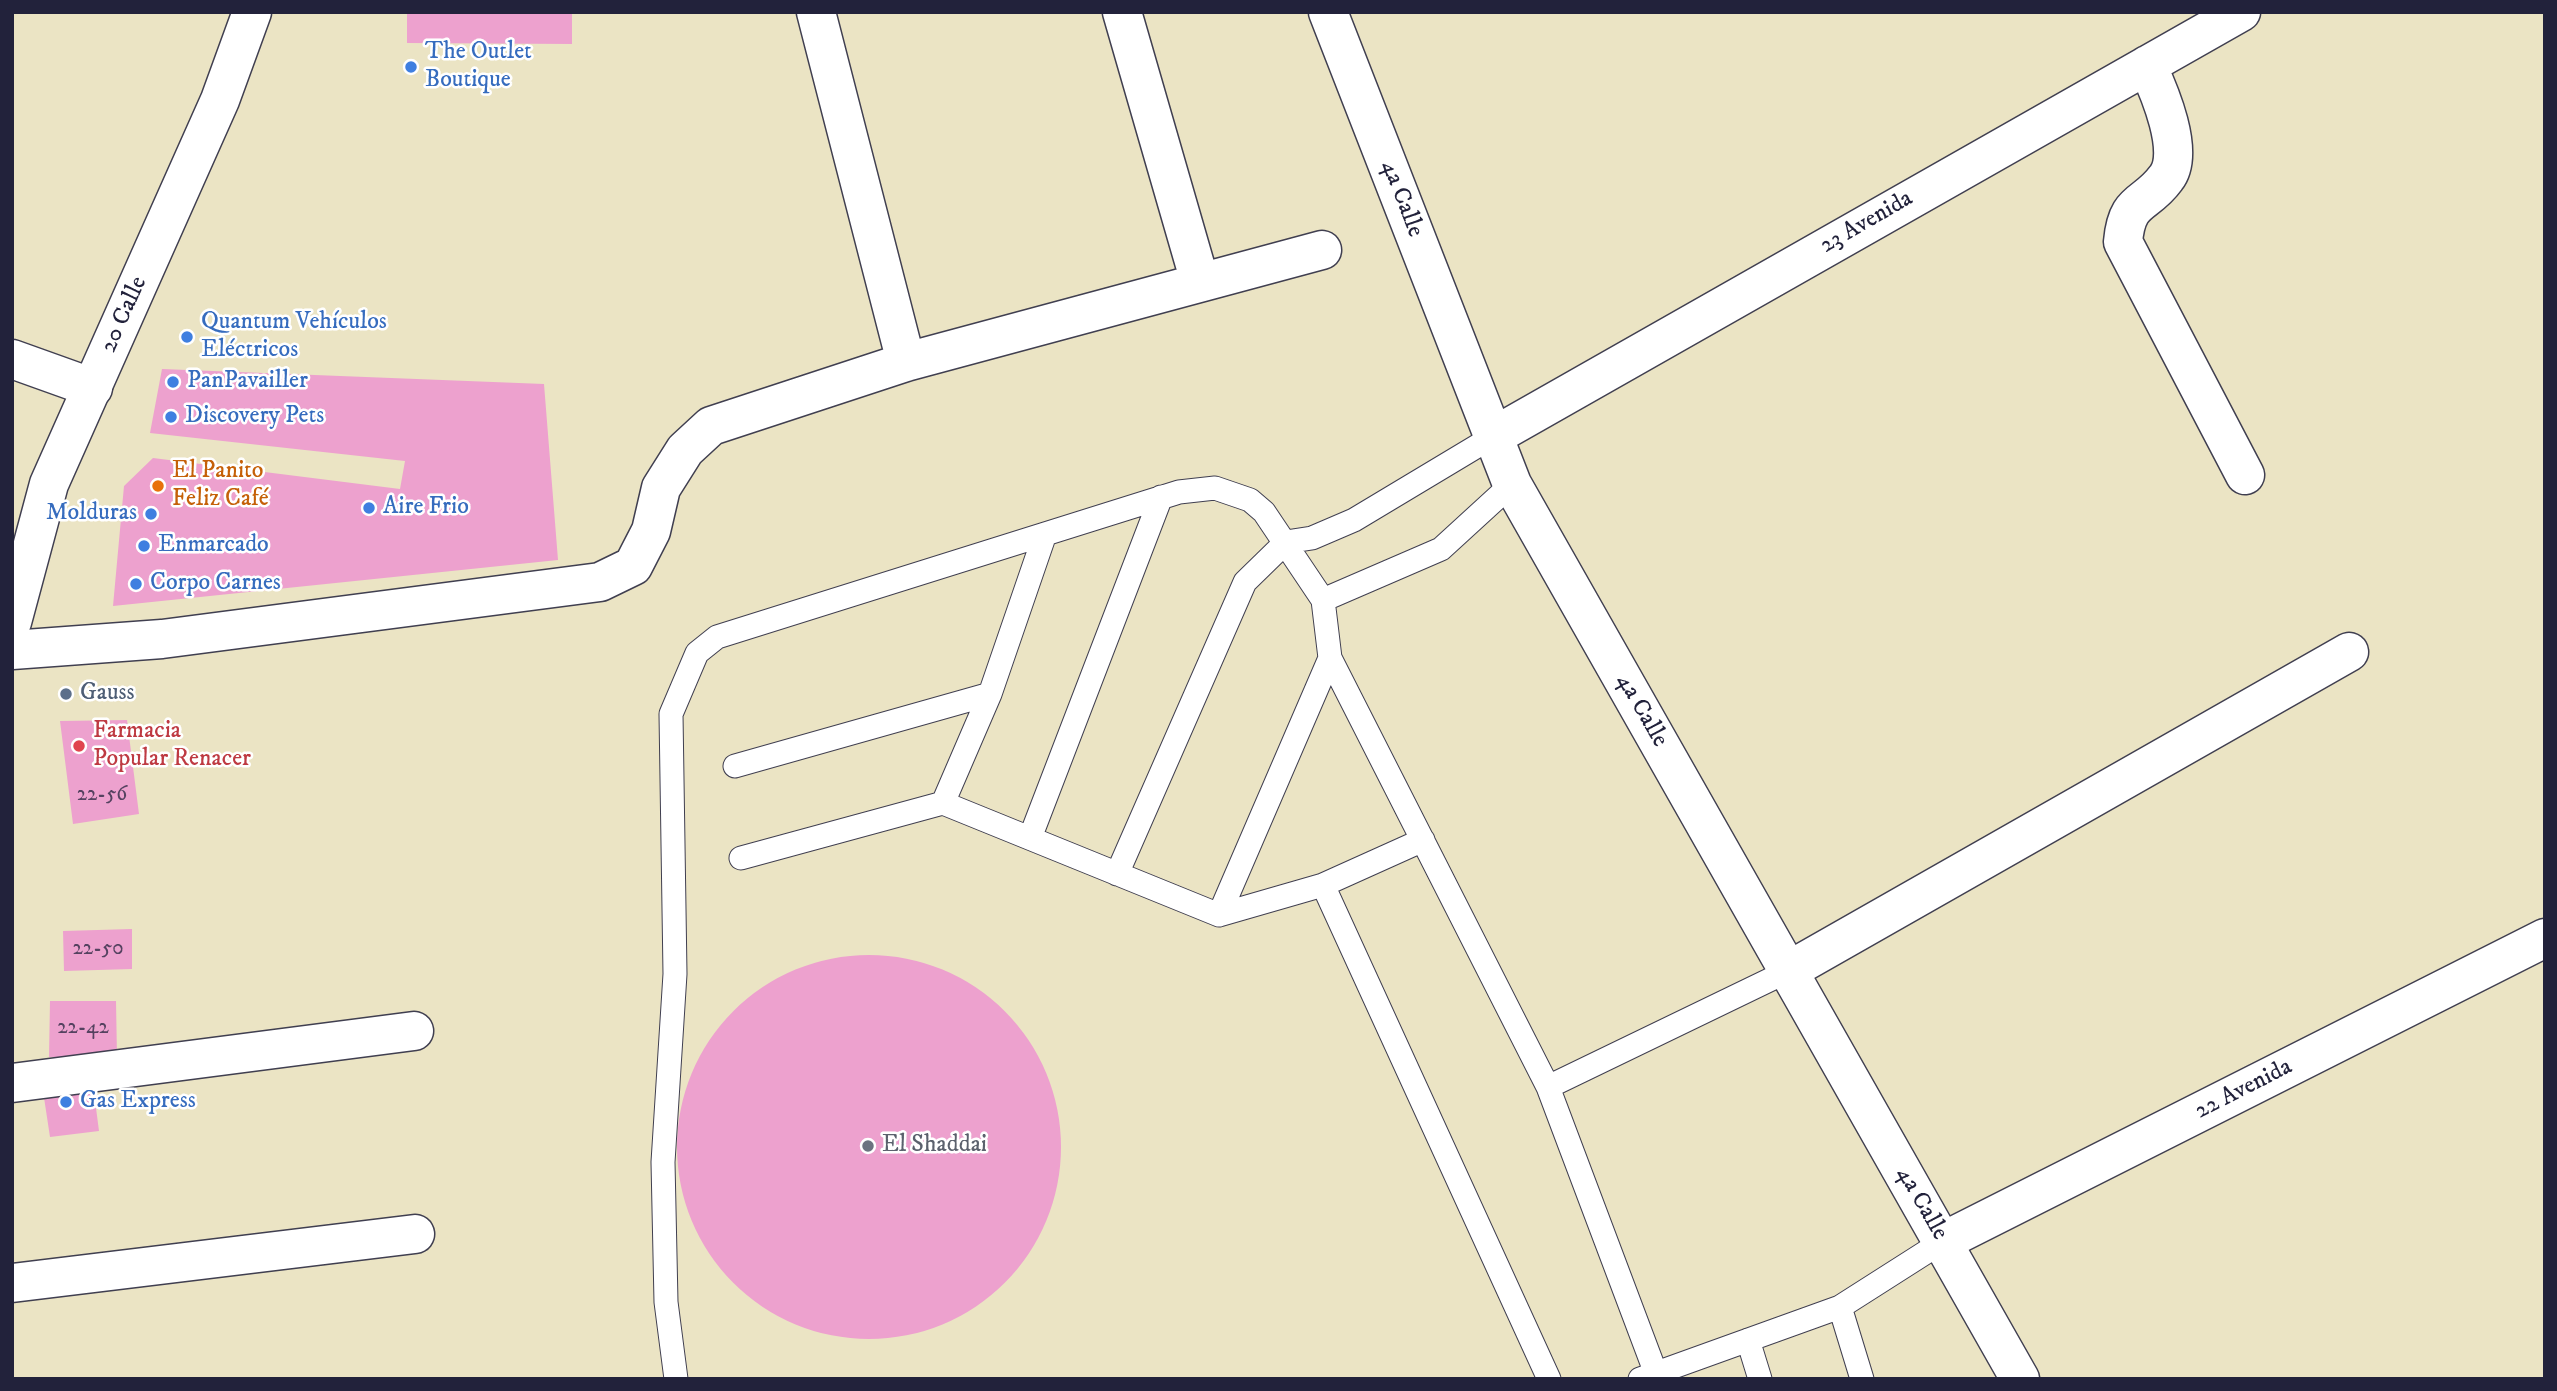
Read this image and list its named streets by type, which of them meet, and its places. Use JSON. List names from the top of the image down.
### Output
{
  "streets": {
    "street": [
      "4a Calle",
      "23 Avenida",
      "20 Calle",
      "22 Avenida"
    ]
  },
  "crossings": [
    ["4a Calle", "23 Avenida"],
    ["4a Calle", "22 Avenida"]
  ],
  "places": [
    "The Outlet Boutique",
    "Quantum Vehículos Eléctricos",
    "PanPavailler",
    "Discovery Pets",
    "El Panito Feliz Café",
    "Aire Frio",
    "Molduras",
    "Enmarcado",
    "Corpo Carnes",
    "Gauss",
    "Farmacia Popular Renacer",
    "Gas Express",
    "El Shaddai"
  ],
  "house_numbers": ["22-56", "22-50", "22-42"]
}
